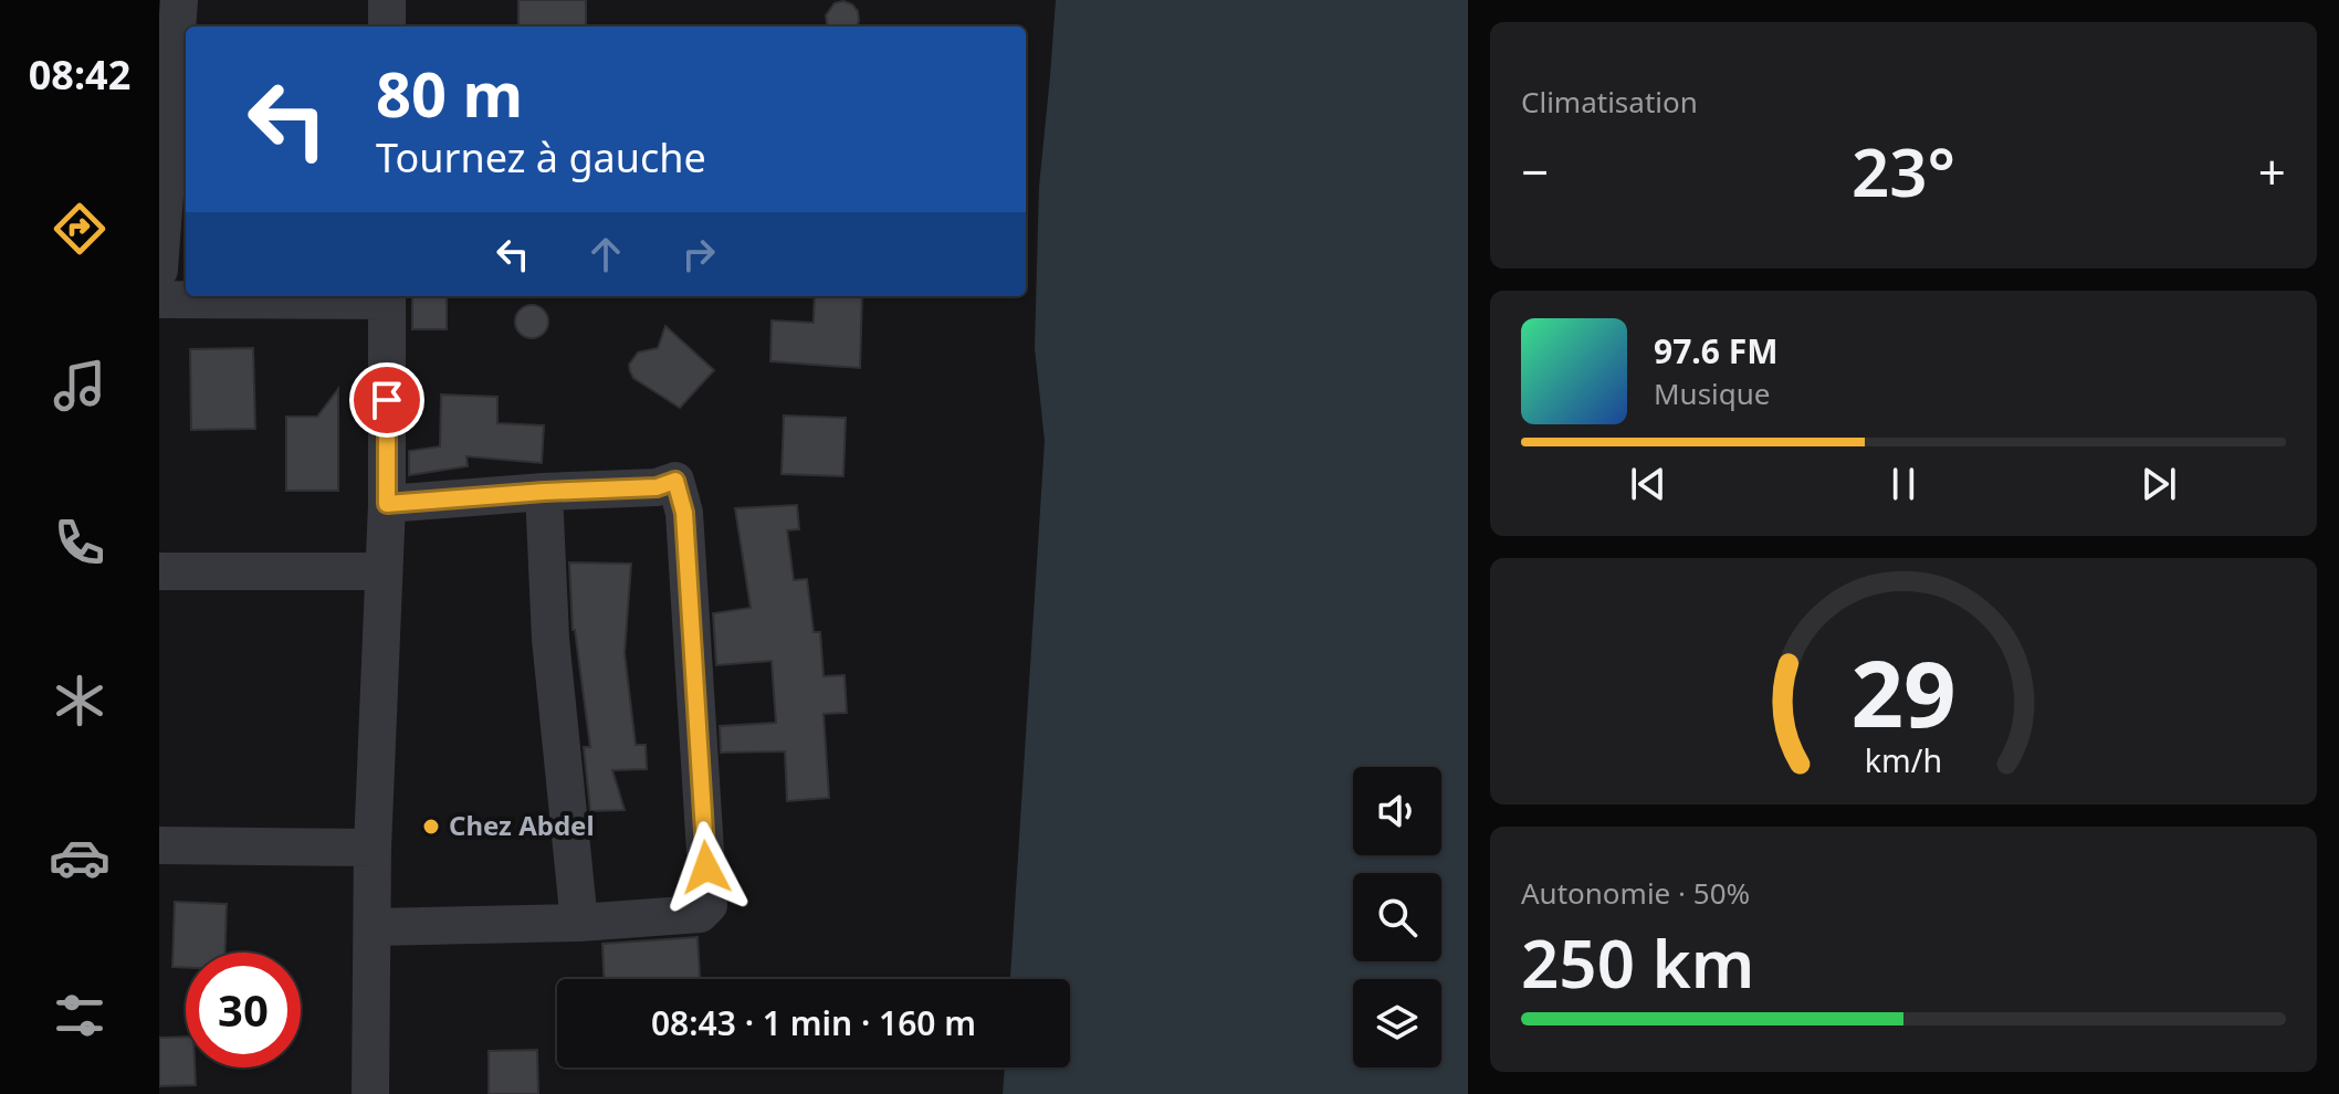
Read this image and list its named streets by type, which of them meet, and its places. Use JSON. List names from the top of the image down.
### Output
{
  "places": ["Chez Abdel"],
  "page": {
    "tabs": "08:42",
    "tile": [
      "Climatisation",
      ["Autonomie · 50%", "250 km"]
    ],
    "turn": ["80 m", "Tournez à gauche"],
    "heat": ["−", "23°", "+"],
    "song": ["97.6 FM", "Musique"],
    "limit": "30",
    "trip": "08:43 · 1 min · 160 m",
    "gauge": ["29", "km/h"]
  }
}
